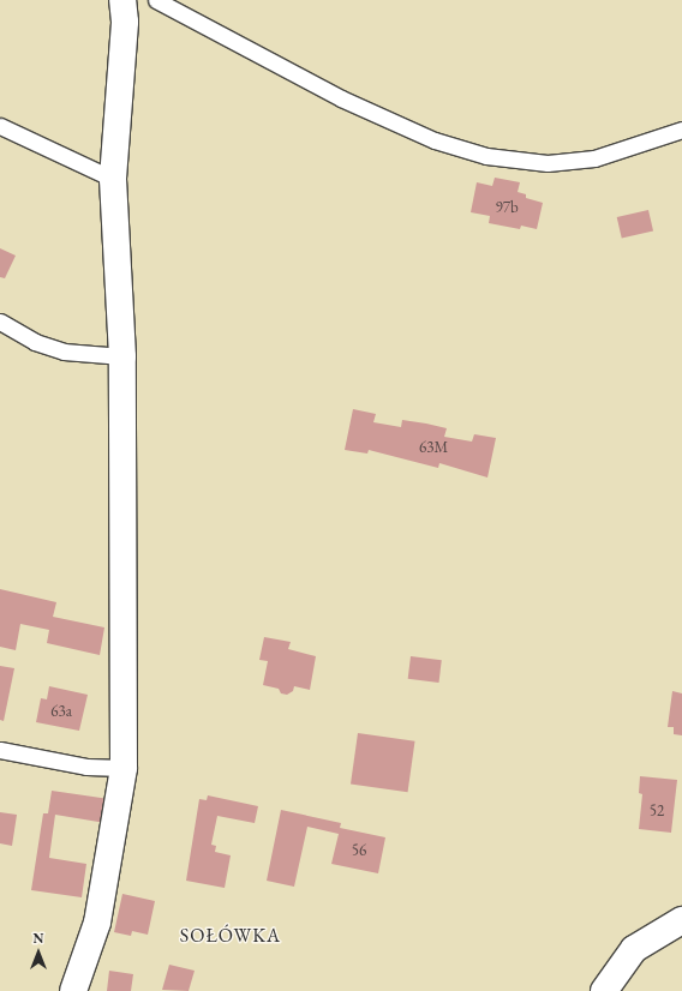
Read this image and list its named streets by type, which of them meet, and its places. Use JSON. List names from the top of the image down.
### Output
{
  "districts": ["SOŁÓWKA"],
  "house_numbers": [
    "97b",
    "63M",
    "63a",
    "52",
    "56"
  ],
  "north": "top"
}
